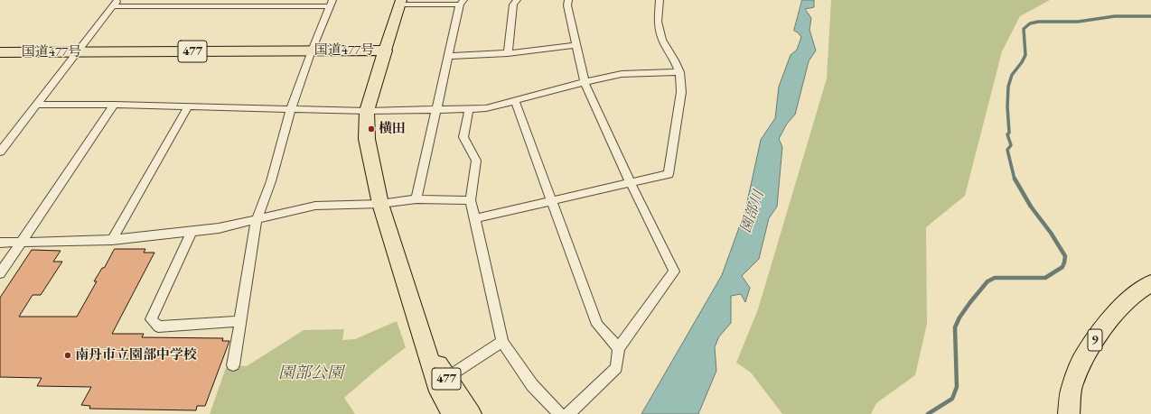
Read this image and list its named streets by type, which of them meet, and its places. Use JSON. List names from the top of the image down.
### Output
{
  "streets": {
    "highway": ["国道477号", "477", "9"]
  },
  "water": ["園部川"],
  "parks": ["園部公園"],
  "places": ["横田", "南丹市立園部中学校"]
}
